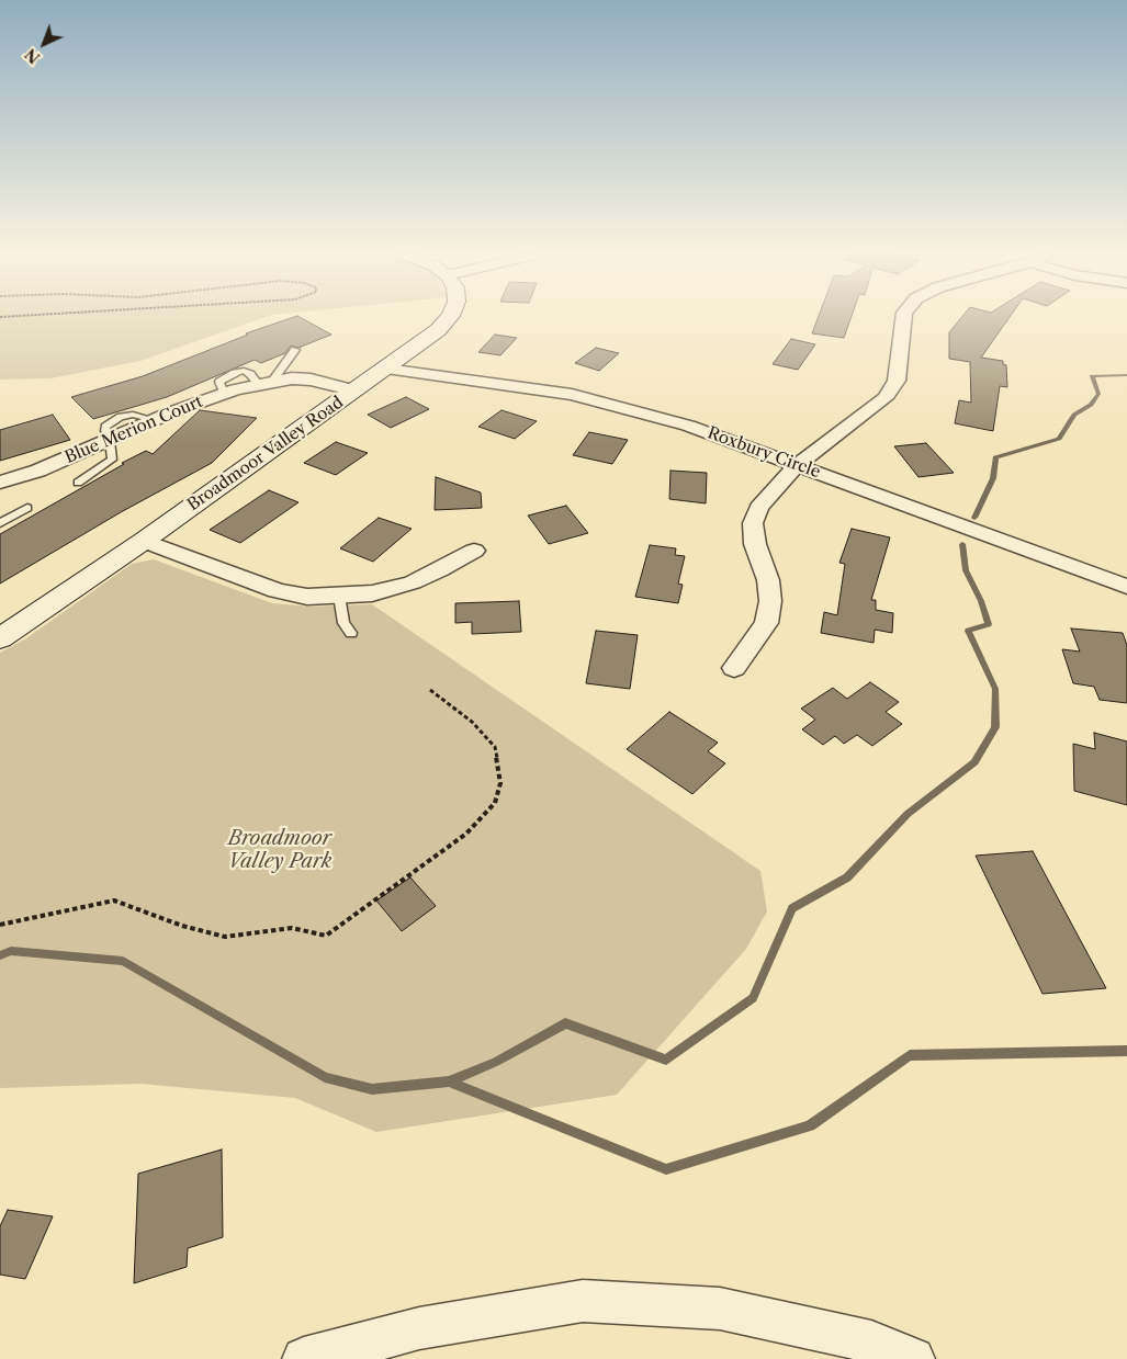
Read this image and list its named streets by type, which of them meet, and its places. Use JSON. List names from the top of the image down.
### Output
{
  "streets": {
    "street": ["Blue Merion Court", "Roxbury Circle", "Broadmoor Valley Road"]
  },
  "crossings": [
    ["Blue Merion Court", "Broadmoor Valley Road"],
    ["Roxbury Circle", "Broadmoor Valley Road"]
  ],
  "parks": ["Broadmoor Valley Park"],
  "north": "bottom left"
}
